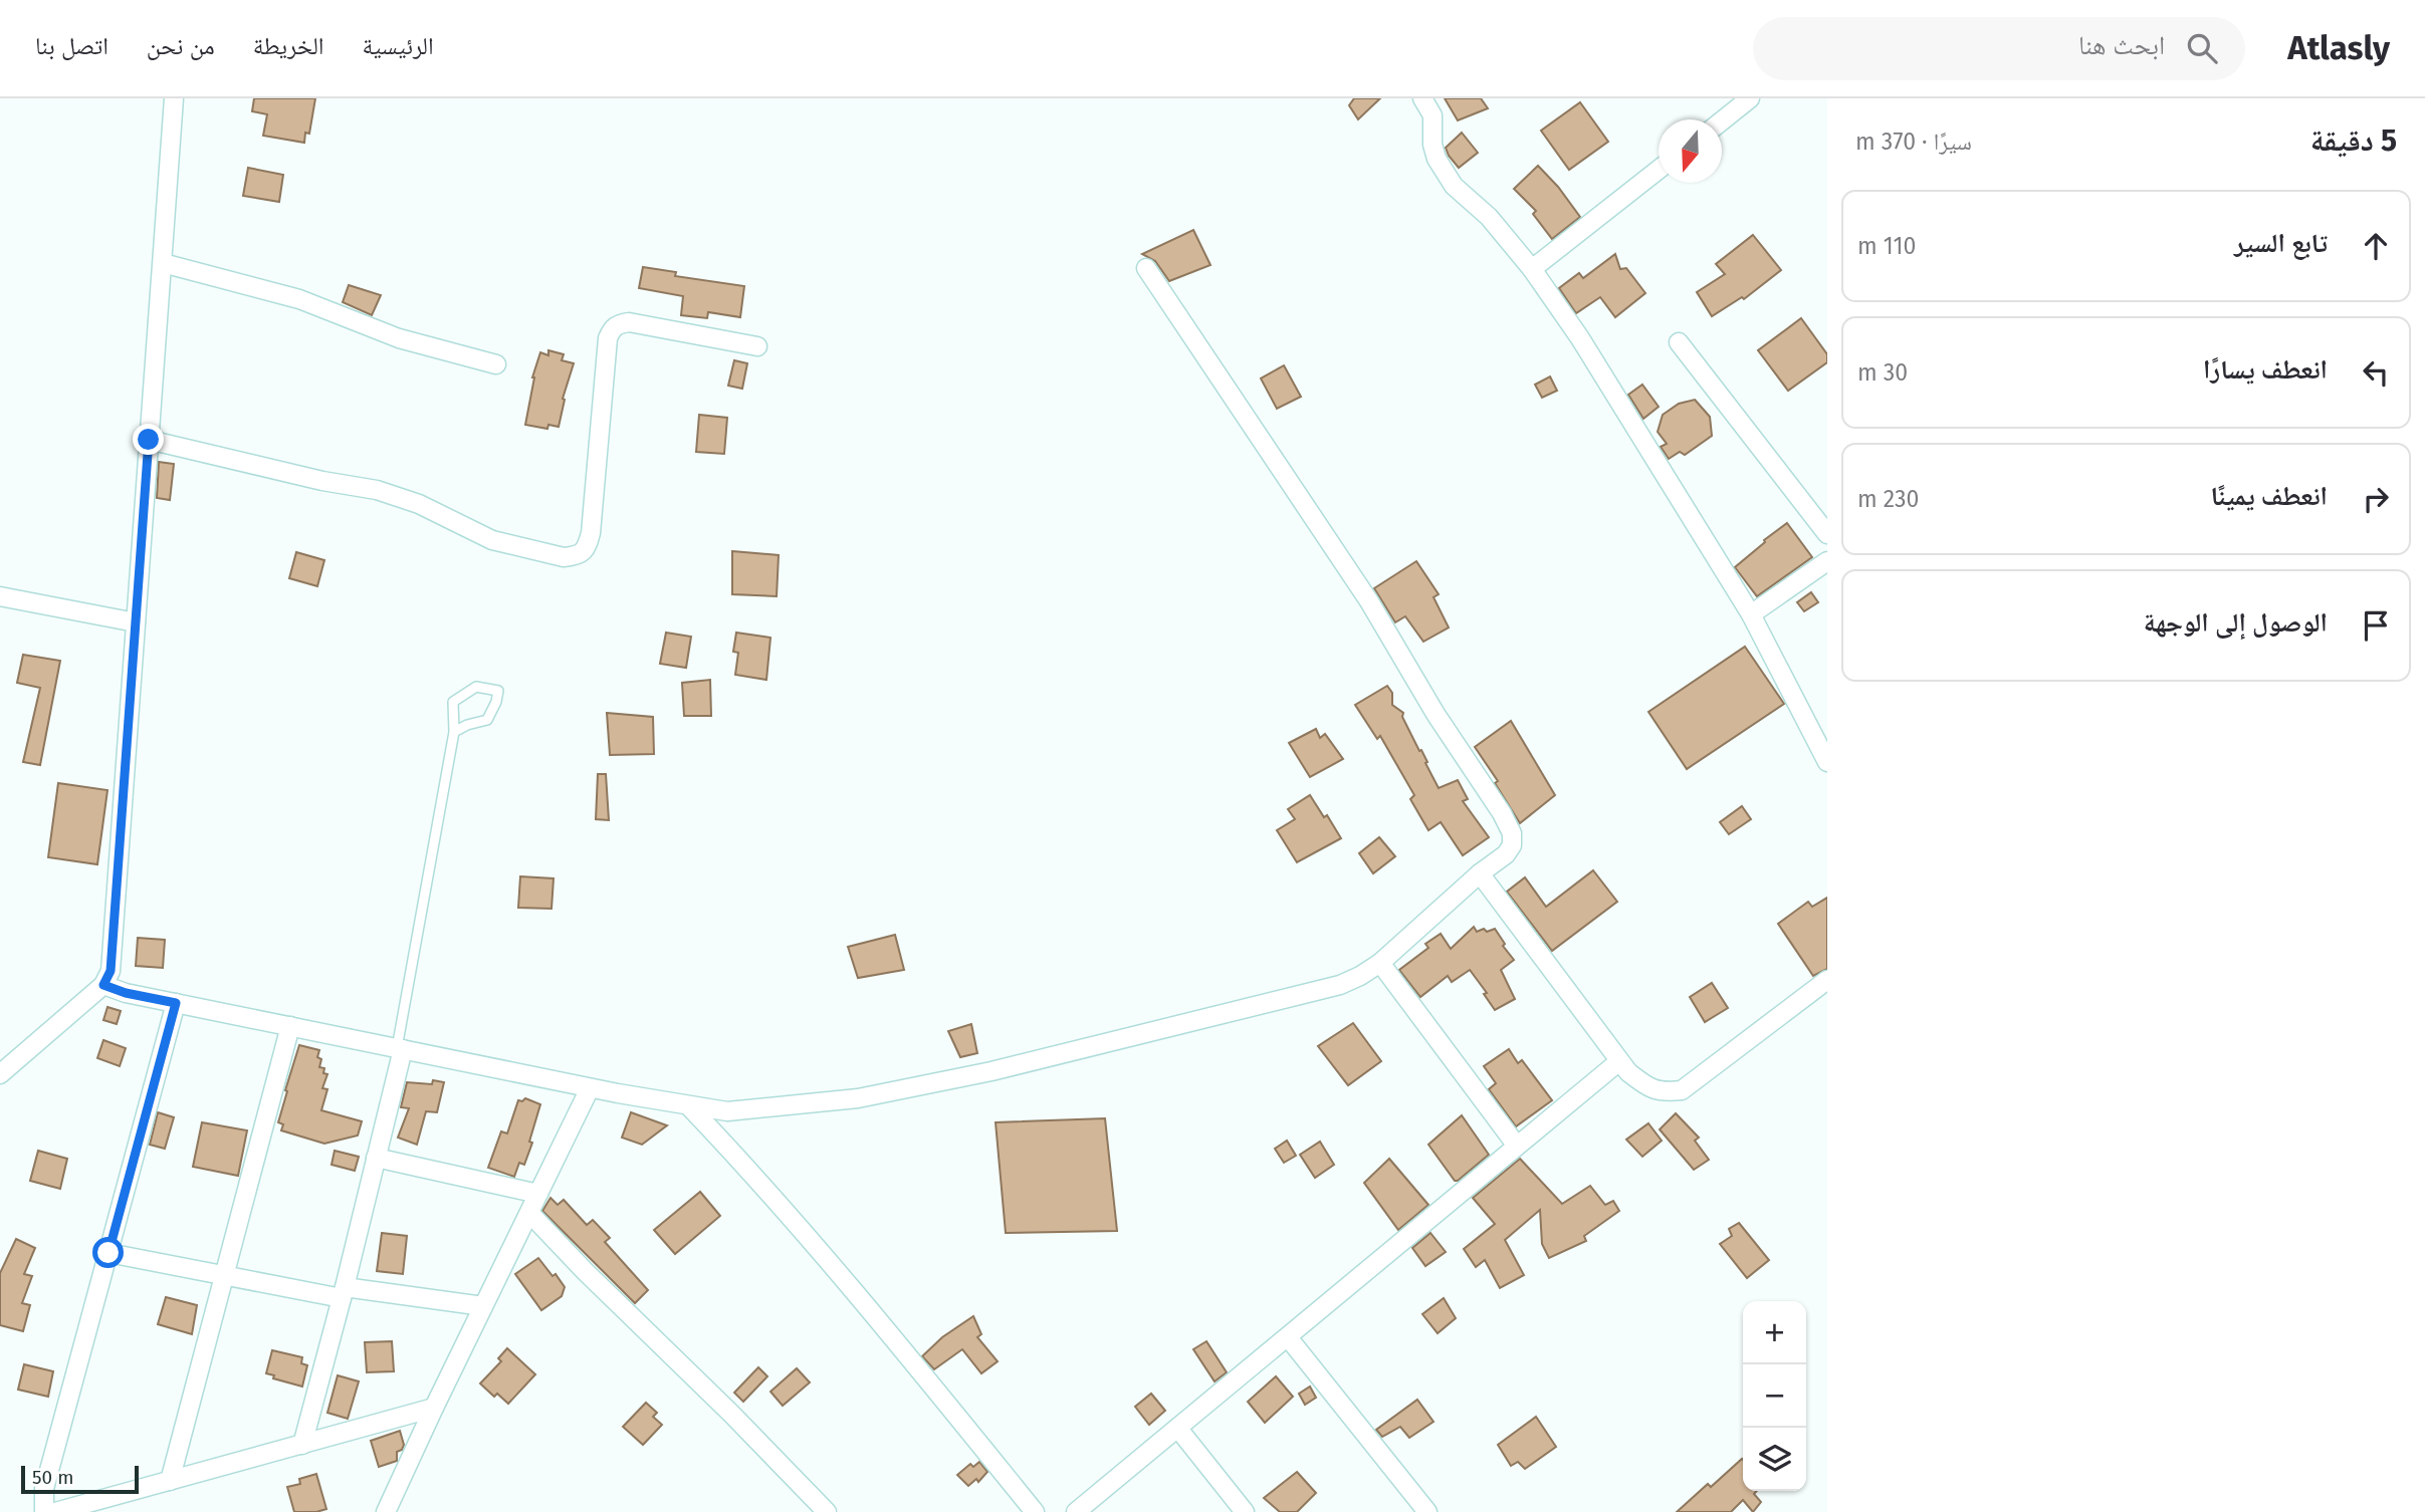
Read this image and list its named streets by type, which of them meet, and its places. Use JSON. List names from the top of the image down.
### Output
{
  "scale_bar": "50 m",
  "north": "bottom",
  "page": {
    "header": "Atlasly",
    "search": "ابحث هنا",
    "nav": [
      "الرئيسية",
      "الخريطة",
      "من نحن",
      "اتصل بنا"
    ],
    "heading": ["5 دقيقة", "سيرًا · 370 m"],
    "list": [
      ["تابع السير", "110 m"],
      ["انعطف يسارًا", "30 m"],
      ["انعطف يمينًا", "230 m"],
      "الوصول إلى الوجهة"
    ],
    "map_buttons": ["+", "−"],
    "scale": "50 m"
  }
}
